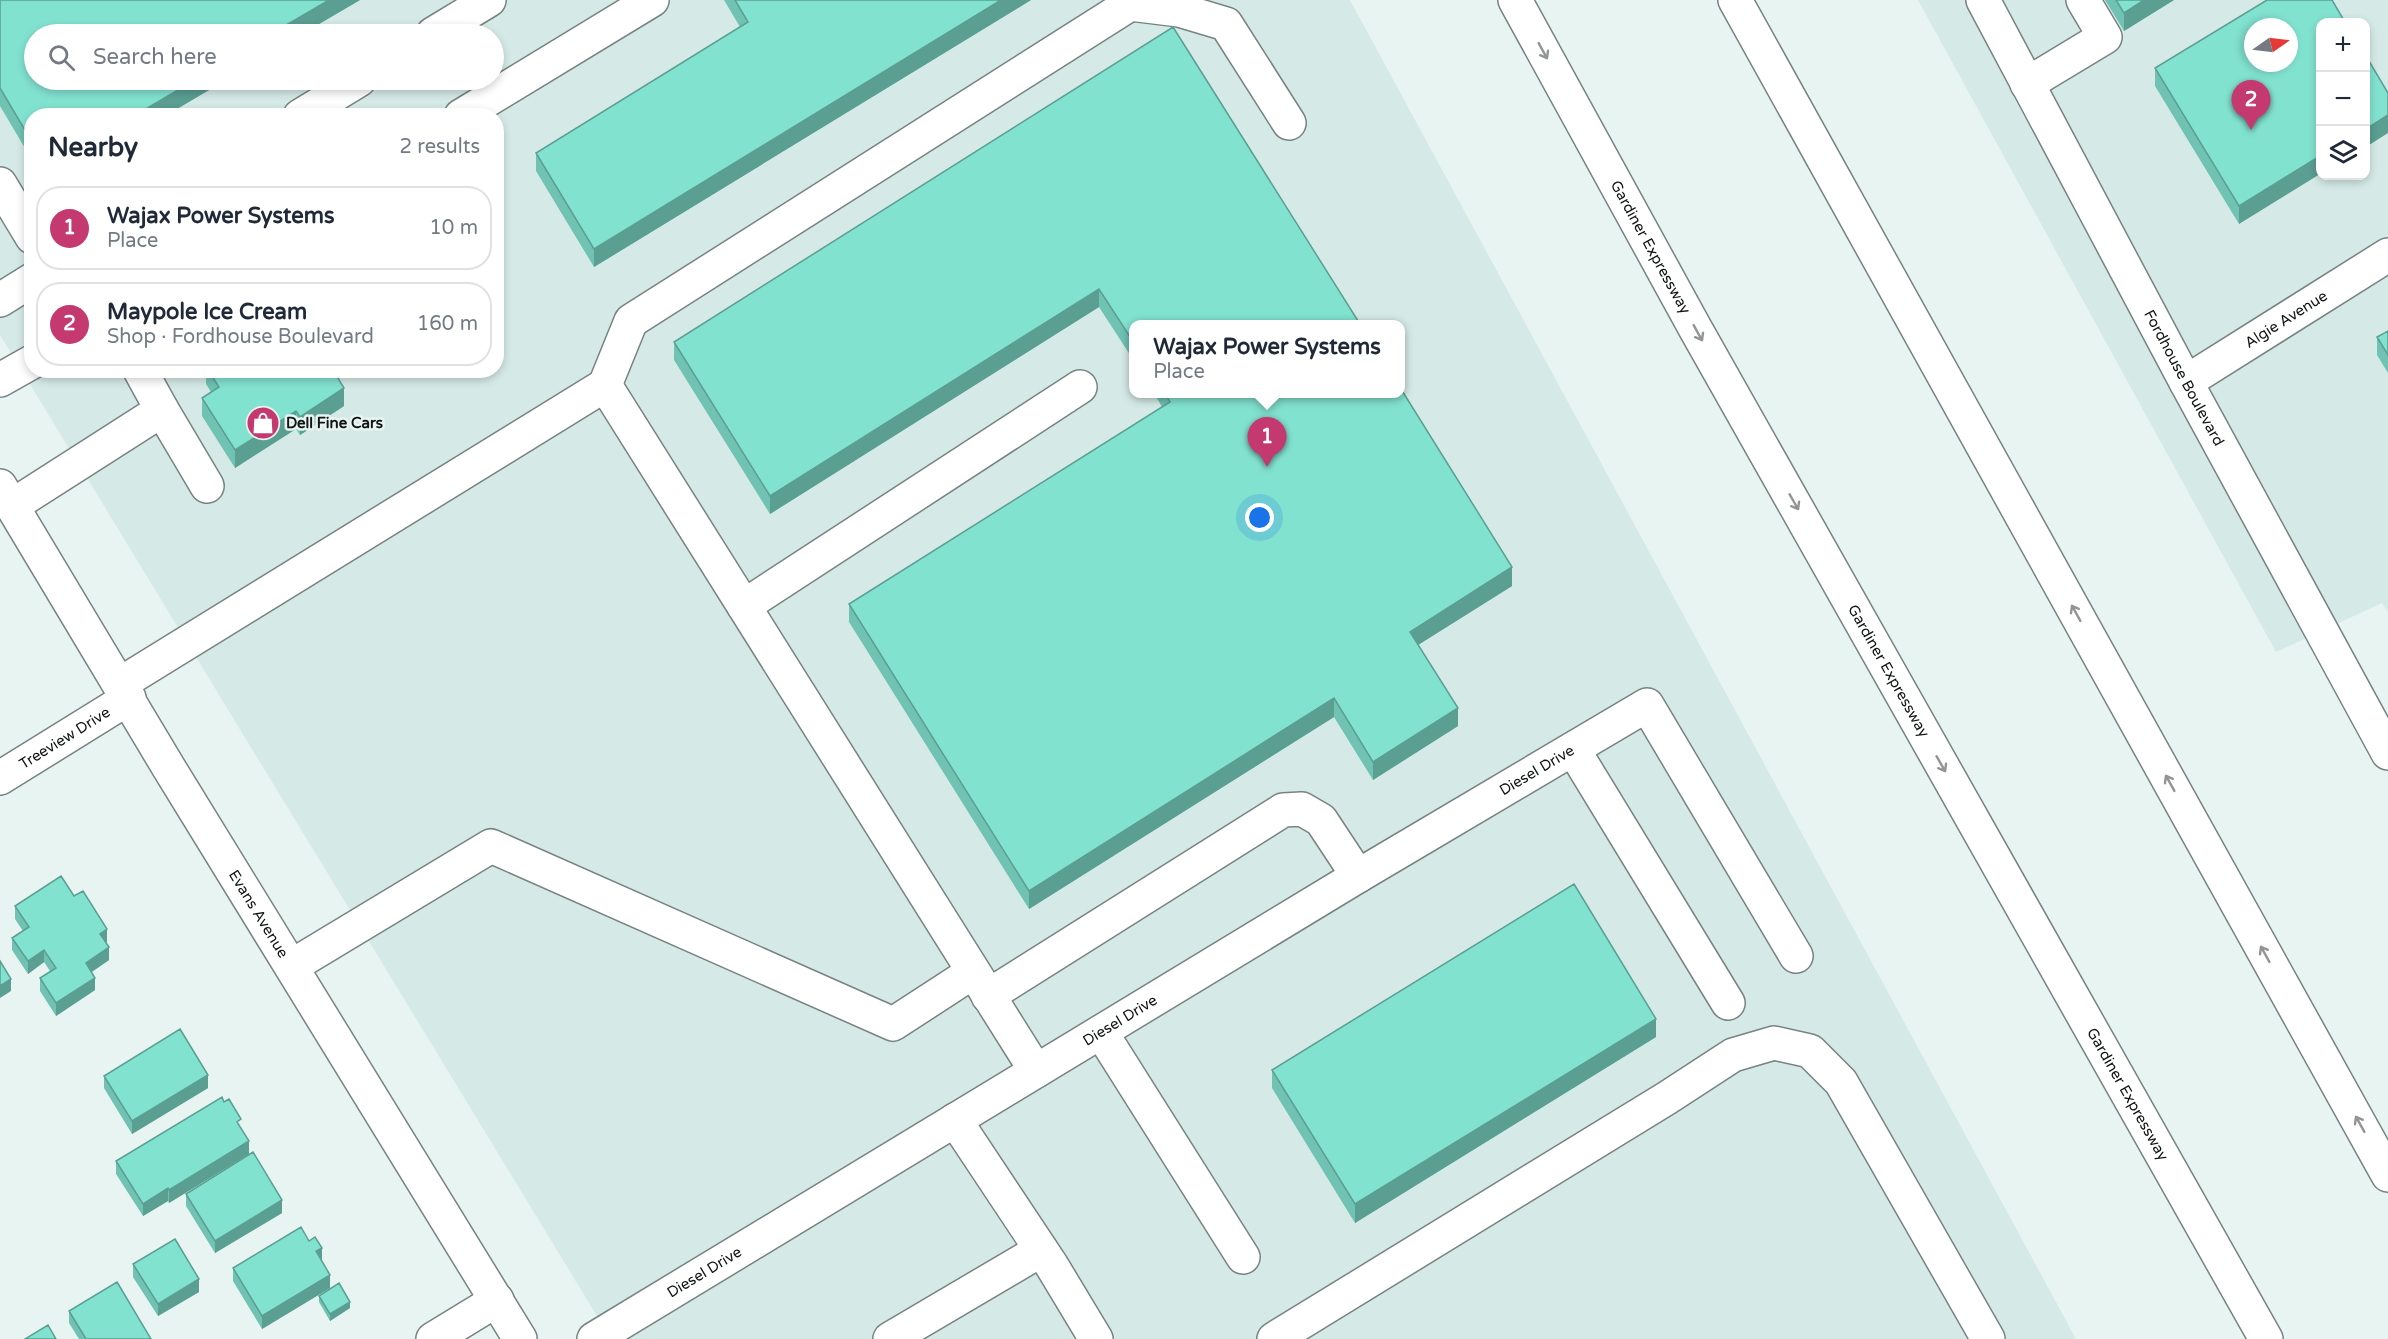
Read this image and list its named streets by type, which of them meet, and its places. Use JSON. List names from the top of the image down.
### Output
{
  "streets": {
    "main road": [
      "Gardiner Expressway",
      "Algie Avenue",
      "Fordhouse Boulevard",
      "Treeview Drive",
      "Diesel Drive",
      "Evans Avenue"
    ]
  },
  "crossings": [
    ["Algie Avenue", "Fordhouse Boulevard"],
    ["Treeview Drive", "Evans Avenue"]
  ],
  "places": {
    "shop": ["Dell Fine Cars"]
  },
  "north": "right",
  "page": {
    "map_buttons": ["+", "−"],
    "search": "Search here",
    "pins": ["2", "1"],
    "heading": ["Nearby", "2 results"],
    "list": [
      {
        "mark": "1",
        "name": "Wajax Power Systems",
        "note": "Place",
        "value": "10 m"
      },
      {
        "mark": "2",
        "name": "Maypole Ice Cream",
        "note": "Shop · Fordhouse Boulevard",
        "value": "160 m"
      }
    ],
    "popup": ["Wajax Power Systems", "Place"]
  }
}
